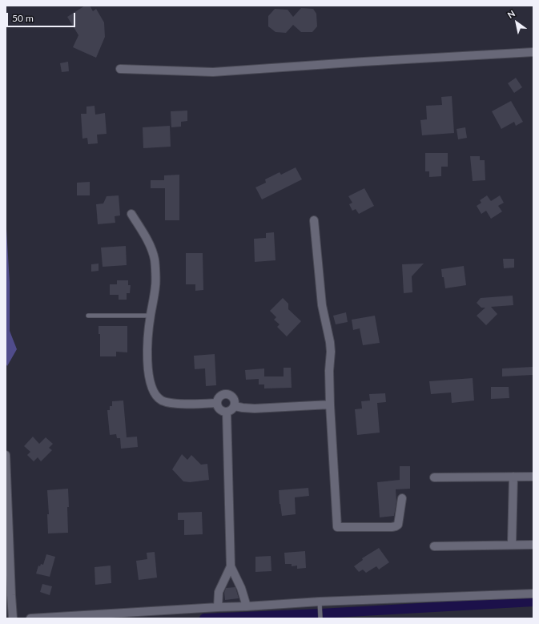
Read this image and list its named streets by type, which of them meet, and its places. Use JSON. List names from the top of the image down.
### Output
{
  "scale_bar": "50 m",
  "north": "top left"
}
